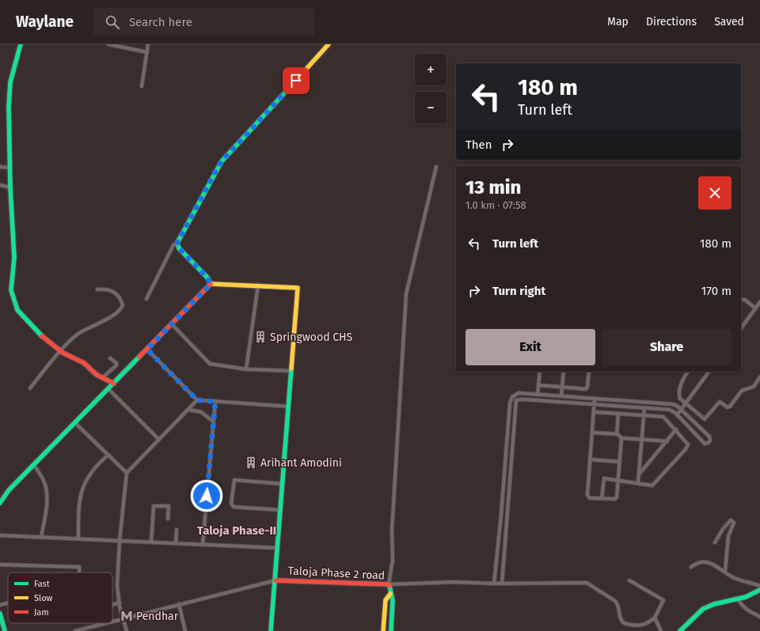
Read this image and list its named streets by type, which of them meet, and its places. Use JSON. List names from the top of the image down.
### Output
{
  "streets": {
    "street": ["Taloja Phase 2 road"]
  },
  "districts": ["Taloja Phase-II"],
  "places": {
    "building": ["Springwood CHS", "Arihant Amodini"],
    "metro station": ["Pendhar"]
  },
  "legend": ["Fast", "Slow", "Jam"],
  "page": {
    "header": "Waylane",
    "search": "Search here",
    "nav": ["Map", "Directions", "Saved"],
    "map_buttons": ["+", "−"],
    "turn": ["180 m", "Turn left"],
    "then": "Then",
    "heading": ["13 min", "1.0 km · 07:58"],
    "list": [
      {
        "name": "Turn left",
        "value": "180 m"
      },
      {
        "name": "Turn right",
        "value": "170 m"
      }
    ],
    "buttons": ["Exit", "Share"]
  }
}
